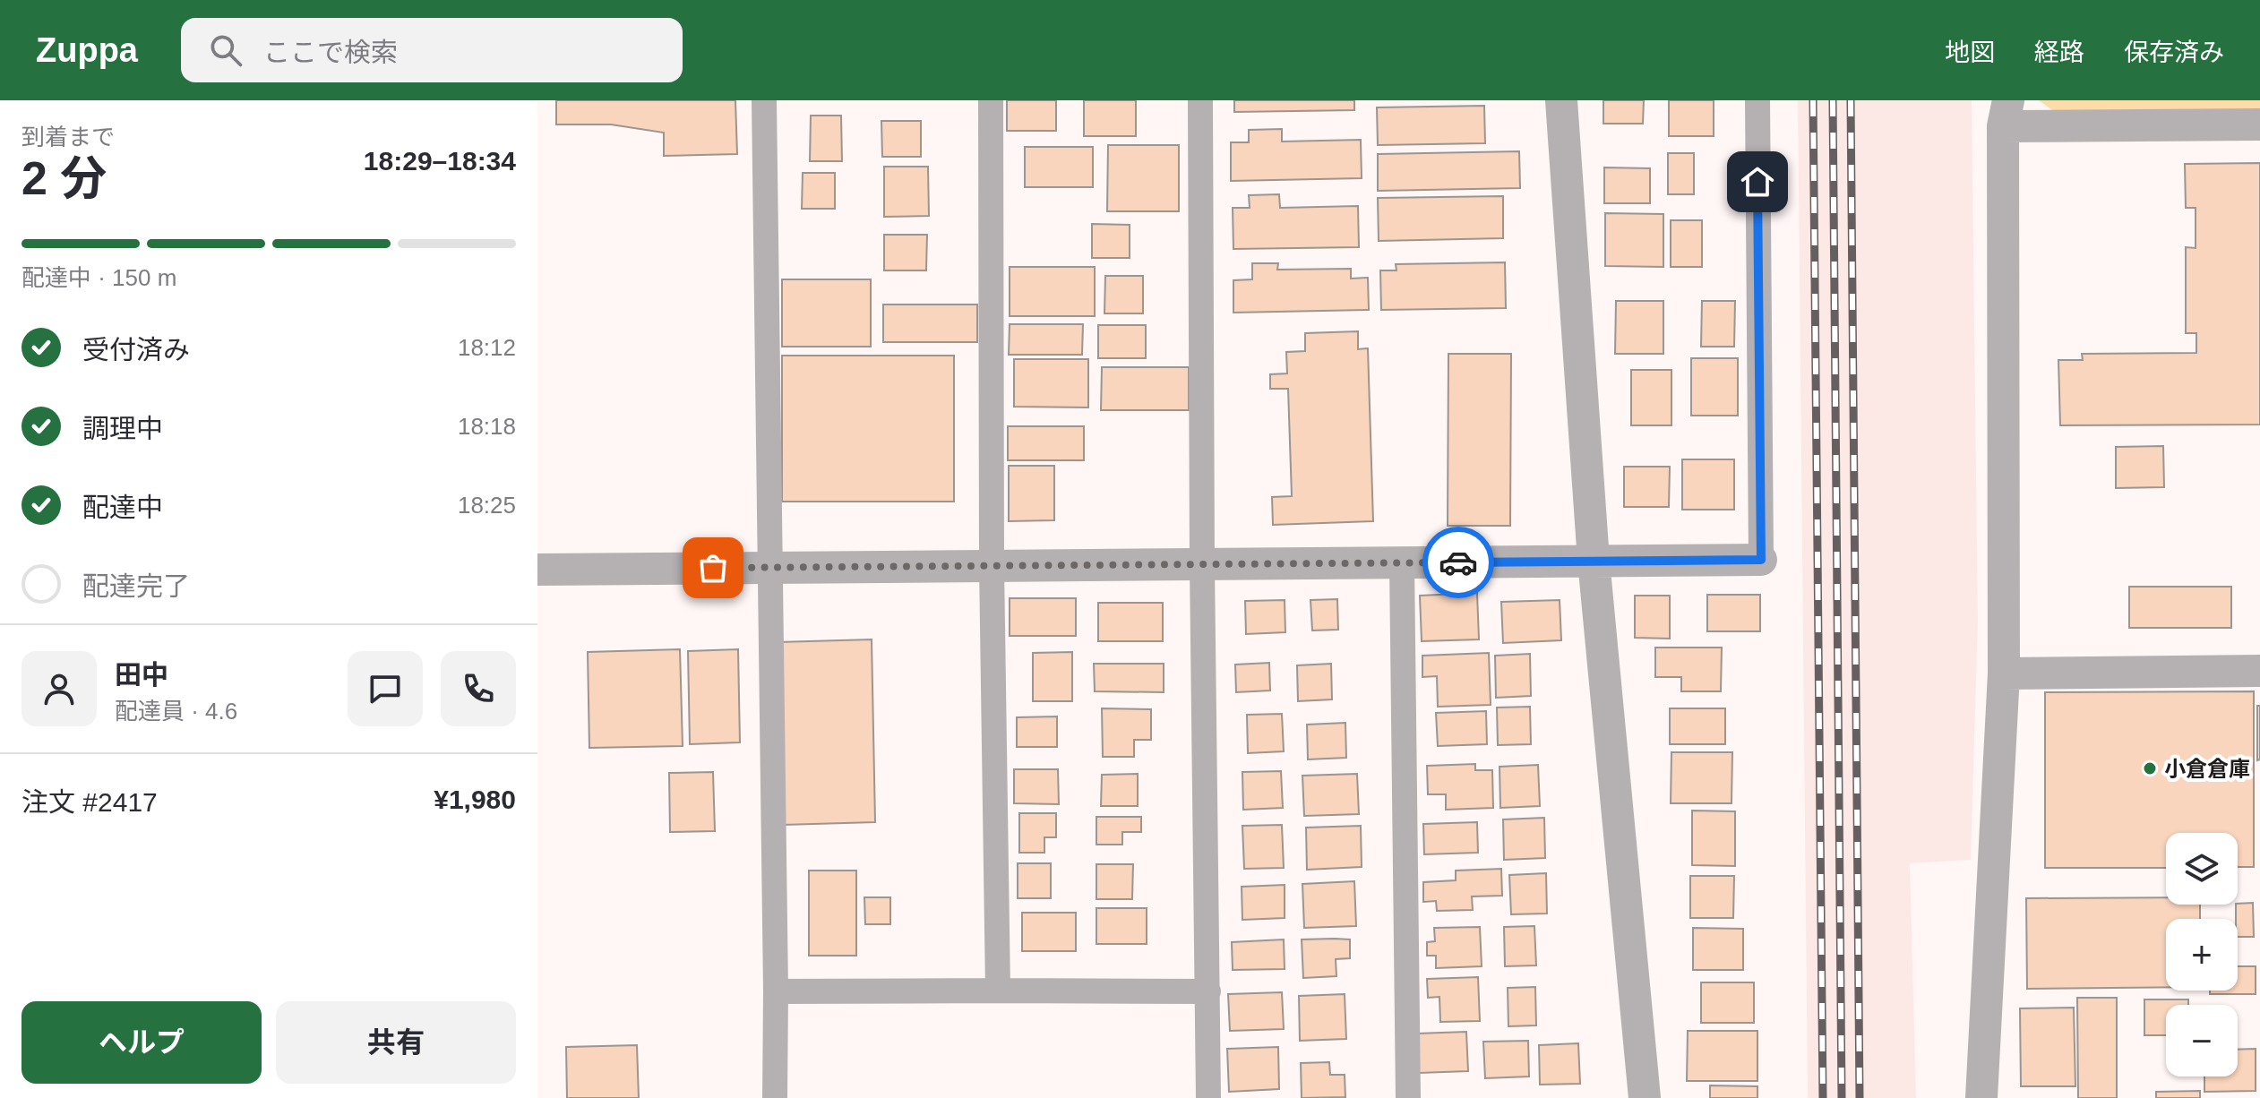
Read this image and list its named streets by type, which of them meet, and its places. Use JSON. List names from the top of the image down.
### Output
{
  "places": ["小倉倉庫"],
  "page": {
    "header": "Zuppa",
    "search": "ここで検索",
    "nav": ["地図", "経路", "保存済み"],
    "heading": ["2 分", "到着まで", "18:29–18:34"],
    "panel": [
      "田中",
      "配達員 · 4.6",
      "注文 #2417",
      "¥1,980"
    ],
    "bar": "配達中 · 150 m",
    "list": [
      ["受付済み", "18:12"],
      ["調理中", "18:18"],
      ["配達中", "18:25"],
      "配達完了"
    ],
    "map_buttons": ["+", "−"],
    "buttons": ["ヘルプ", "共有"]
  }
}
